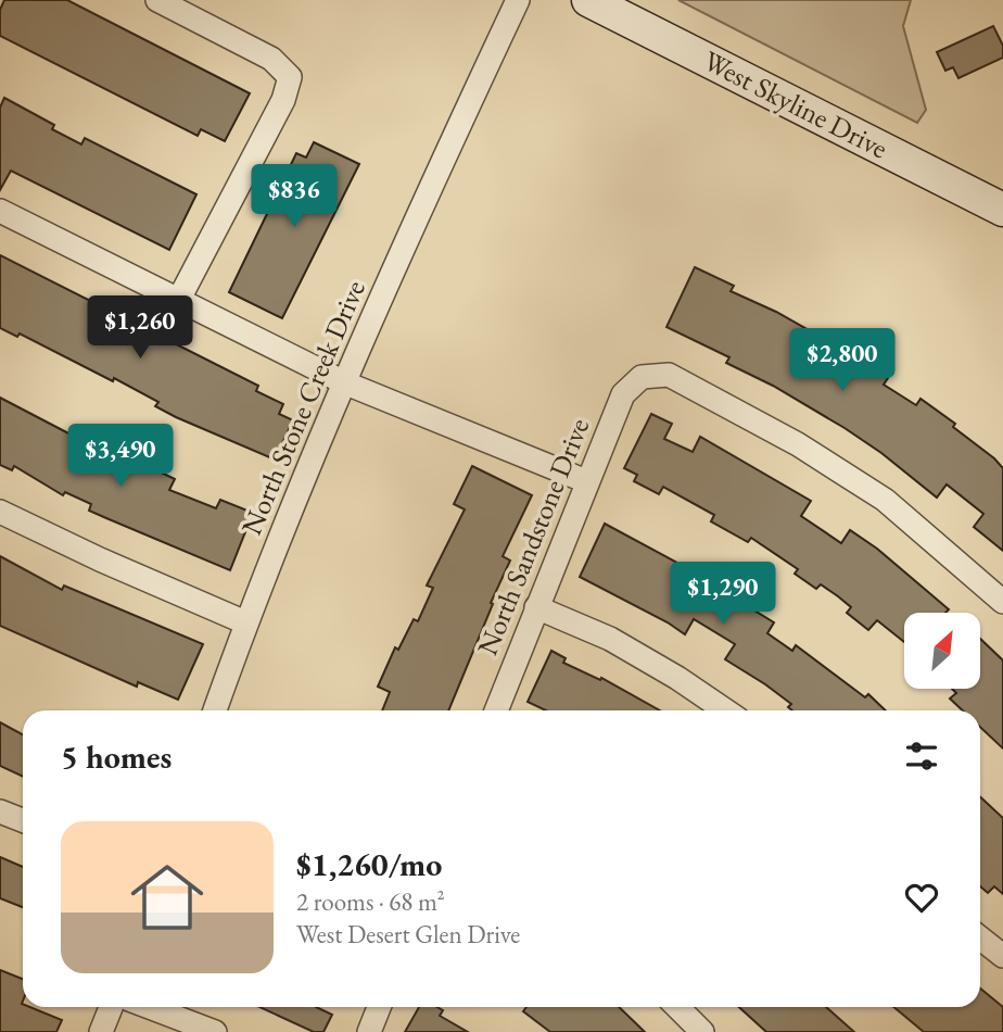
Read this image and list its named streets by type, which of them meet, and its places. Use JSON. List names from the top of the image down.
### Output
{
  "streets": {
    "street": ["West Skyline Drive", "North Stone Creek Drive", "North Sandstone Drive"]
  },
  "north": "top right",
  "page": {
    "price": [
      "$836",
      "$1,260",
      "$2,800",
      "$3,490",
      "$1,290"
    ],
    "heading": "5 homes",
    "list": [
      {
        "name": "$1,260/mo",
        "note": "2 rooms · 68 m² · West Desert Glen Drive"
      }
    ]
  }
}
